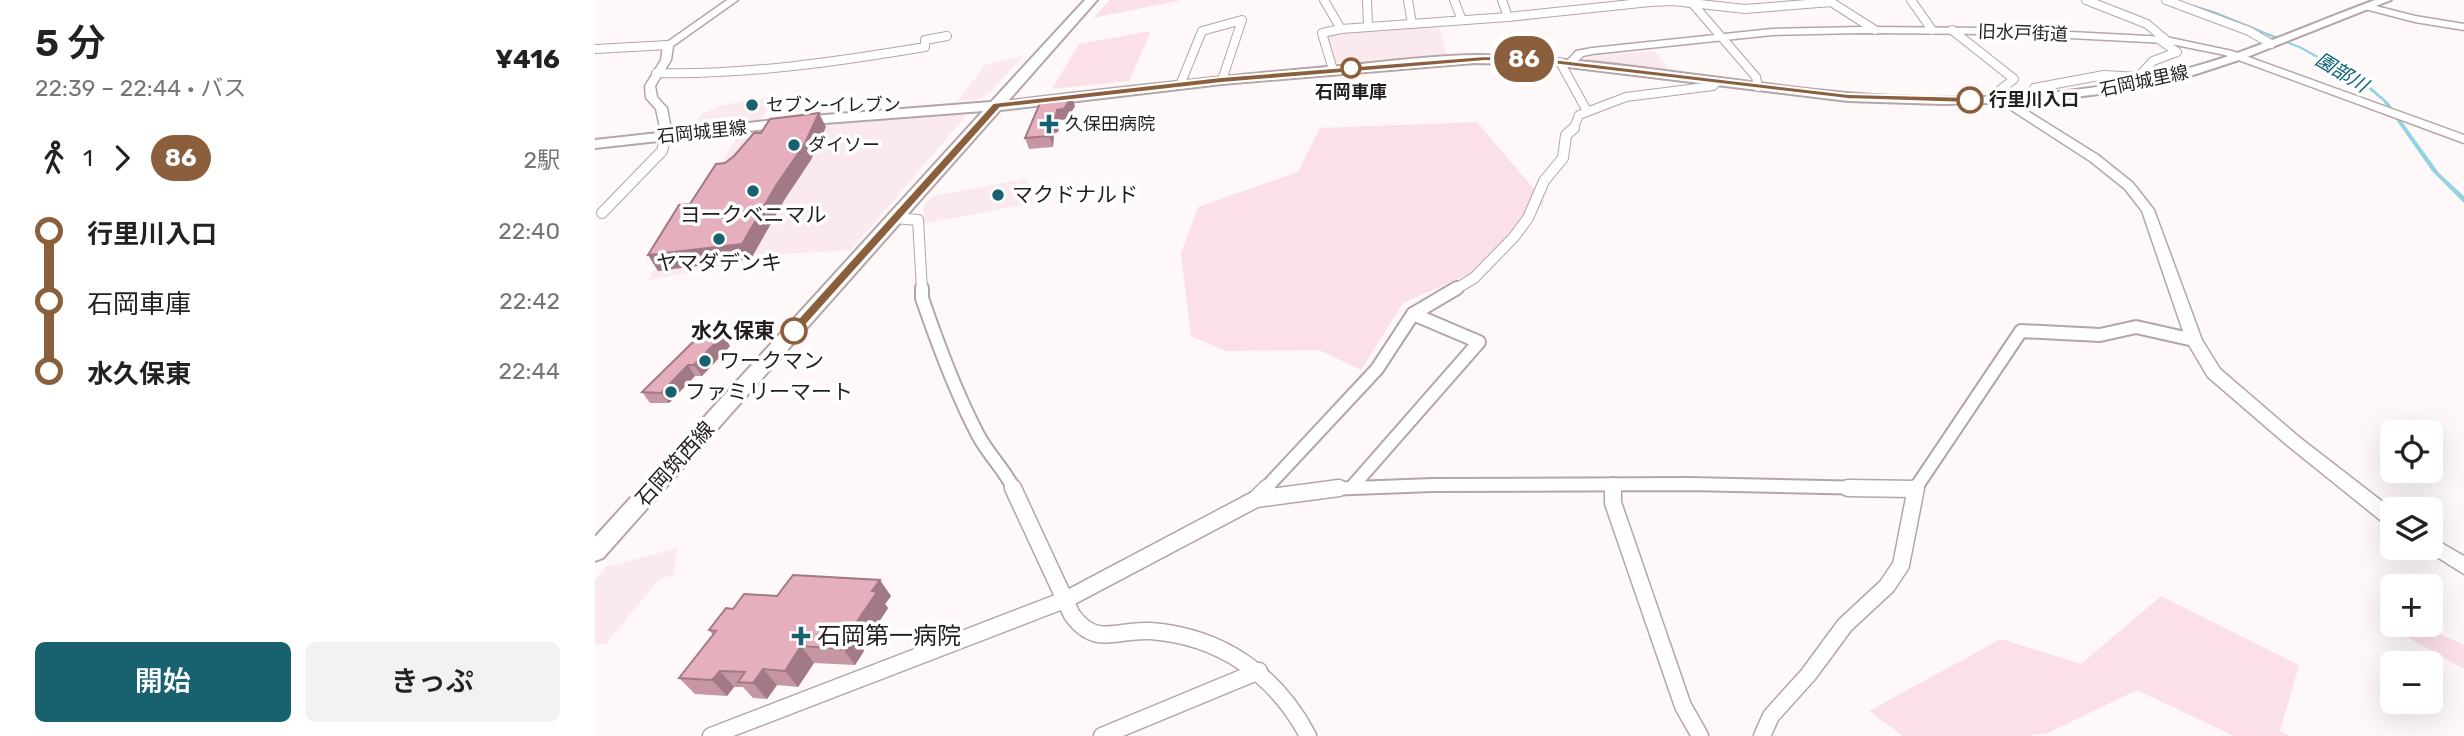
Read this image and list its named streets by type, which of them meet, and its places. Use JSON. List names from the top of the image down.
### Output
{
  "streets": {
    "main road": ["石岡城里線", "石岡筑西線"],
    "street": ["旧水戸街道"]
  },
  "crossings": [
    ["旧水戸街道", "石岡城里線"],
    ["石岡城里線", "石岡筑西線"]
  ],
  "water": ["園部川"],
  "places": {
    "other": [
      "石岡車庫",
      "行里川入口",
      "セブン-イレブン",
      "ダイソー",
      "ヨークベニマル",
      "マクドナルド",
      "ヤマダデンキ",
      "水久保東",
      "ワークマン",
      "ファミリーマート"
    ],
    "health": ["久保田病院", "石岡第一病院"]
  },
  "lines": ["bus line 86"],
  "page": {
    "heading": ["5 分", "22:39 – 22:44 · バス", "¥416"],
    "on_map": "86",
    "legs": ["1", "86", "2駅"],
    "list": [
      {
        "name": "行里川入口",
        "value": "22:40"
      },
      {
        "name": "石岡車庫",
        "value": "22:42"
      },
      {
        "name": "水久保東",
        "value": "22:44"
      }
    ],
    "map_buttons": ["+", "−"],
    "buttons": ["開始", "きっぷ"]
  }
}
